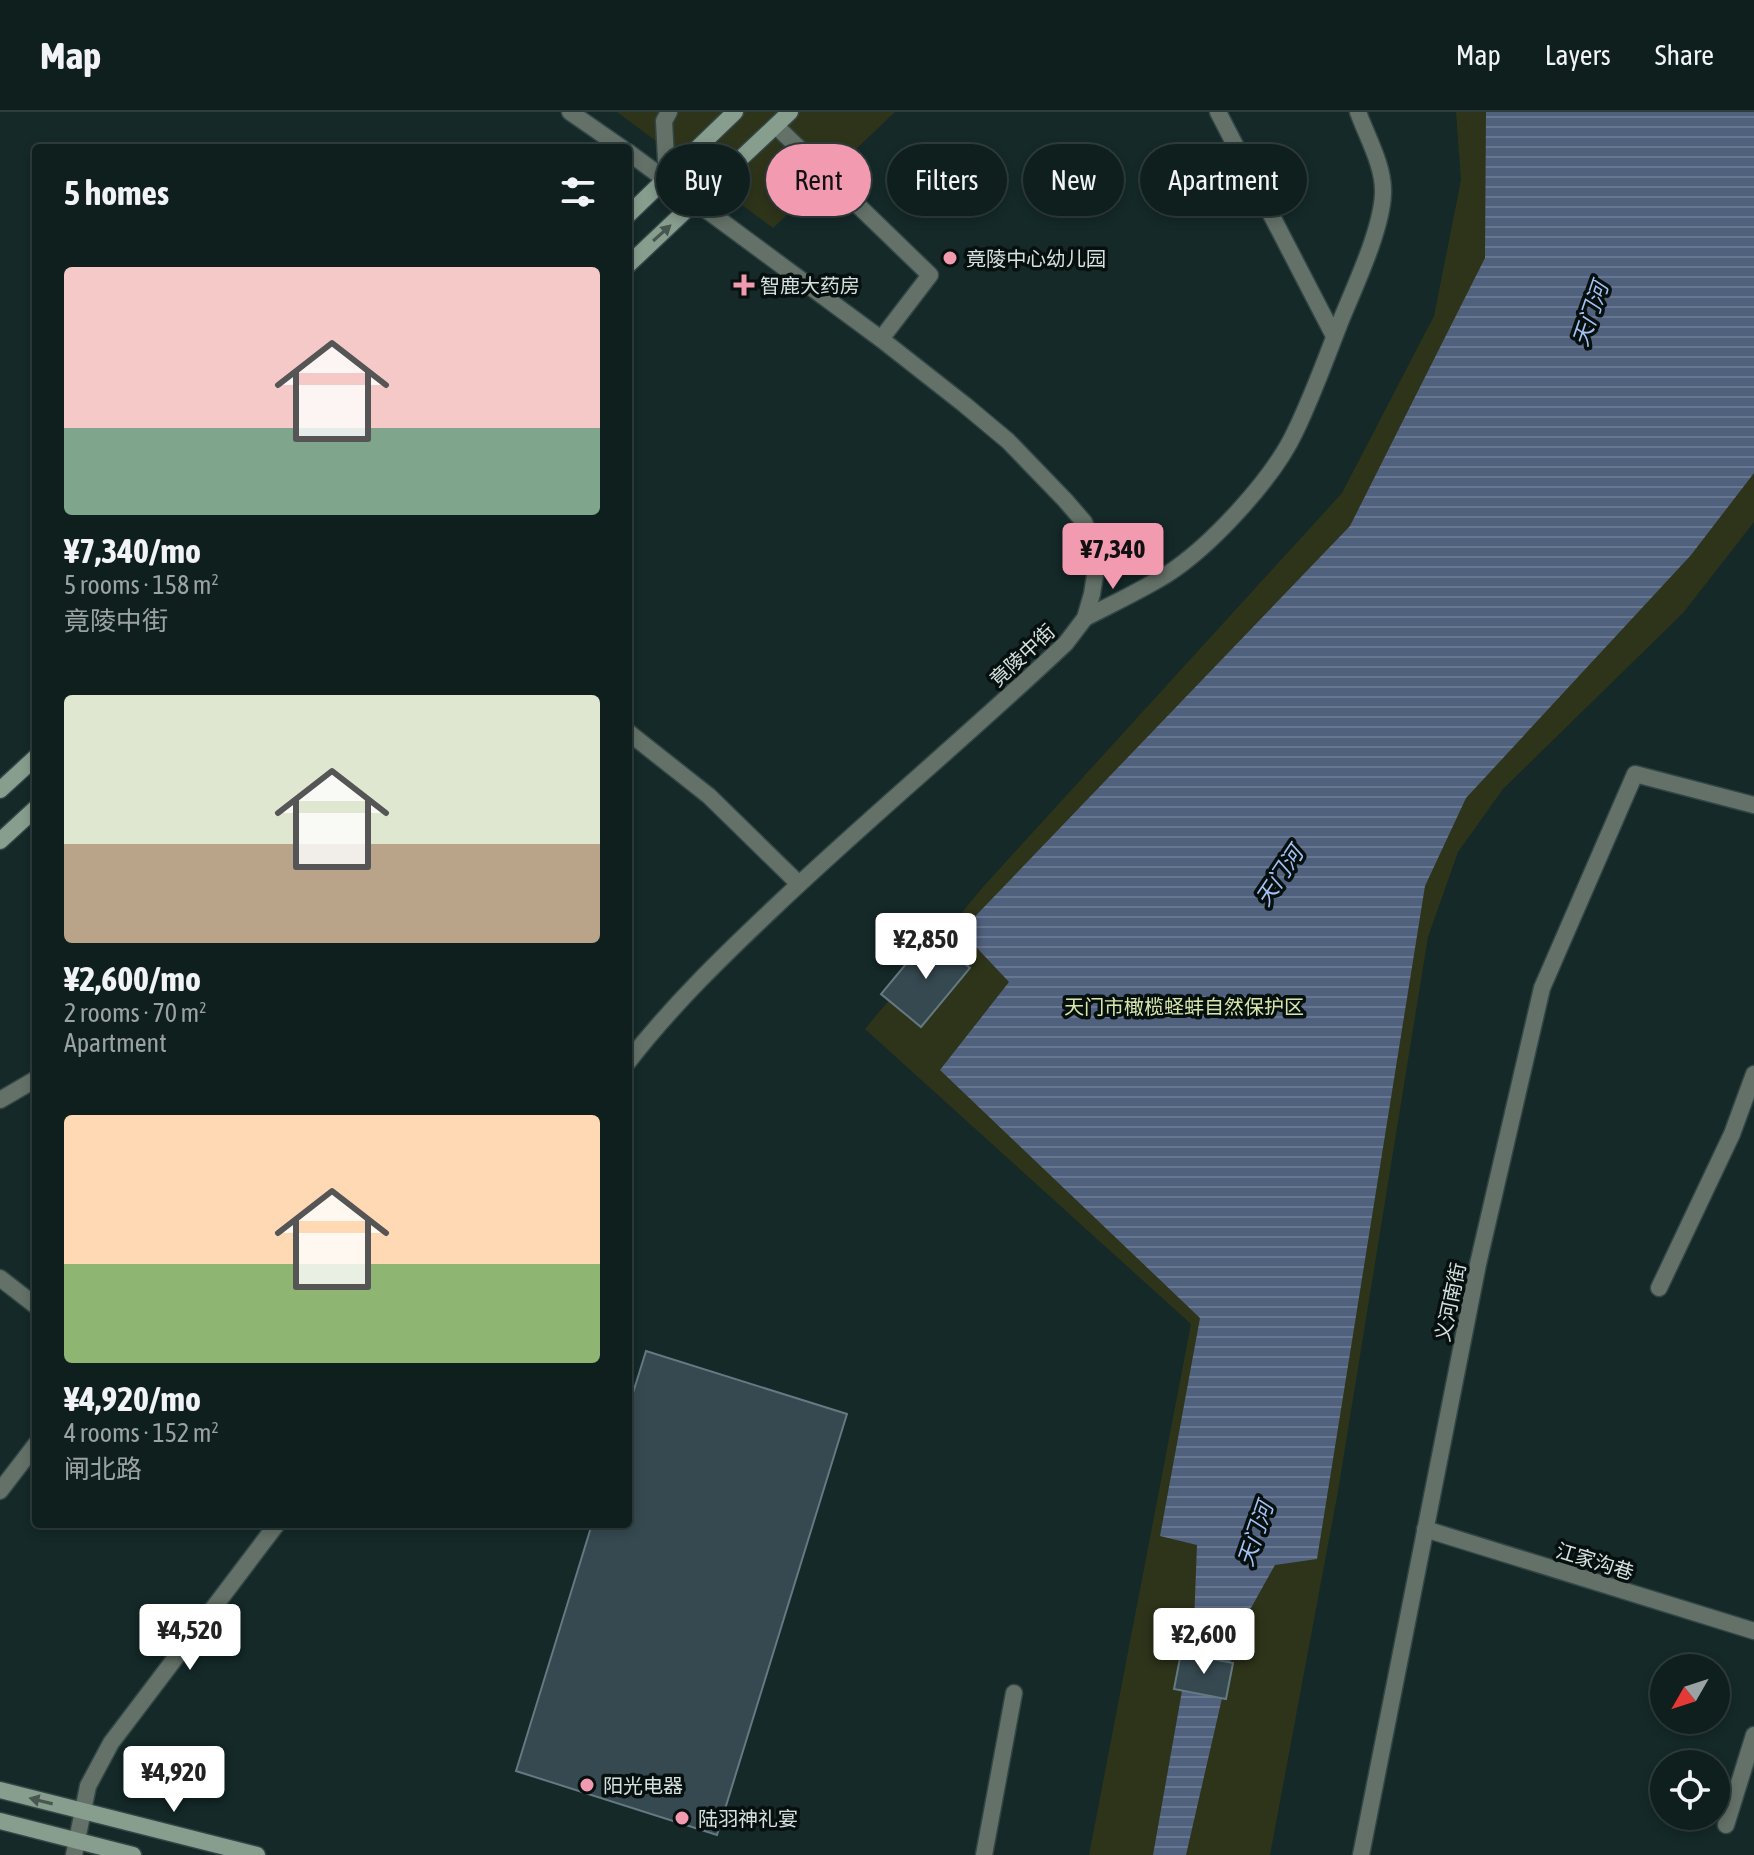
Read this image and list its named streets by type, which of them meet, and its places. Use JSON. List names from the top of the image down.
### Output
{
  "streets": {
    "street": ["竟陵中街", "义河南街", "江家沟巷"]
  },
  "crossings": [
    ["义河南街", "江家沟巷"]
  ],
  "water": ["天门河"],
  "parks": ["天门市橄榄蛏蚌自然保护区"],
  "places": {
    "other": ["竟陵中心幼儿园", "阳光电器", "陆羽神礼宴"],
    "health": ["智鹿大药房"]
  },
  "north": "bottom left",
  "page": {
    "header": "Map",
    "nav": ["Map", "Layers", "Share"],
    "chip": [
      "Buy",
      "Rent",
      "Filters",
      "New",
      "Apartment"
    ],
    "heading": "5 homes",
    "list": [
      {
        "name": "¥7,340/mo",
        "note": "5 rooms · 158 m² · 竟陵中街"
      },
      {
        "name": "¥2,600/mo",
        "note": "2 rooms · 70 m² · Apartment"
      },
      {
        "name": "¥4,920/mo",
        "note": "4 rooms · 152 m² · 闸北路"
      }
    ],
    "price": [
      "¥7,340",
      "¥2,850",
      "¥4,520",
      "¥2,600",
      "¥4,920"
    ]
  }
}
